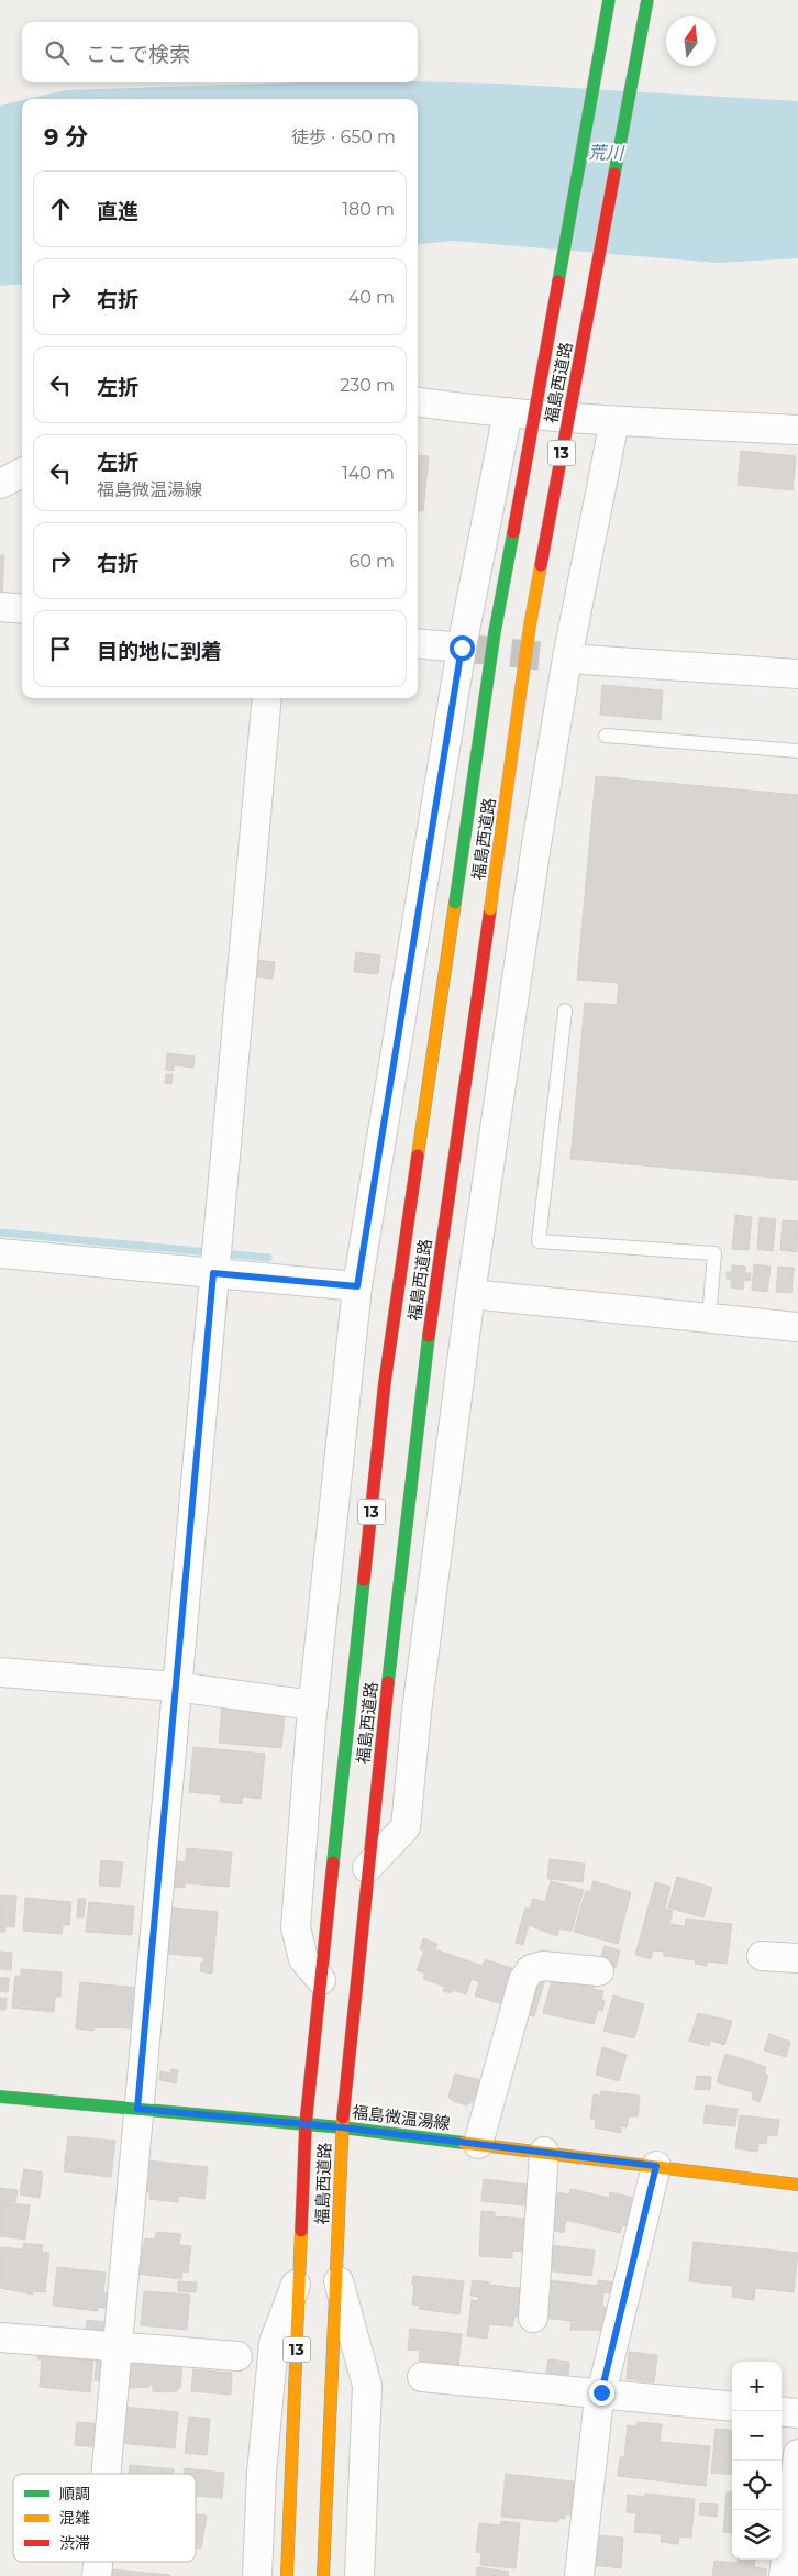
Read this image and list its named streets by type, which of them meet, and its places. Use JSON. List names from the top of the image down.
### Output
{
  "streets": {
    "main road": ["福島西道路", "13", "福島微温湯線"]
  },
  "crossings": [
    ["福島西道路", "福島微温湯線"]
  ],
  "water": ["荒川"],
  "legend": ["順調", "混雑", "渋滞"],
  "north": "top",
  "page": {
    "search": "ここで検索",
    "heading": ["9 分", "徒歩 · 650 m"],
    "list": [
      ["直進", "180 m"],
      ["右折", "40 m"],
      ["左折", "230 m"],
      ["左折", "福島微温湯線", "140 m"],
      ["右折", "60 m"],
      "目的地に到着"
    ],
    "map_buttons": ["+", "−"]
  }
}
